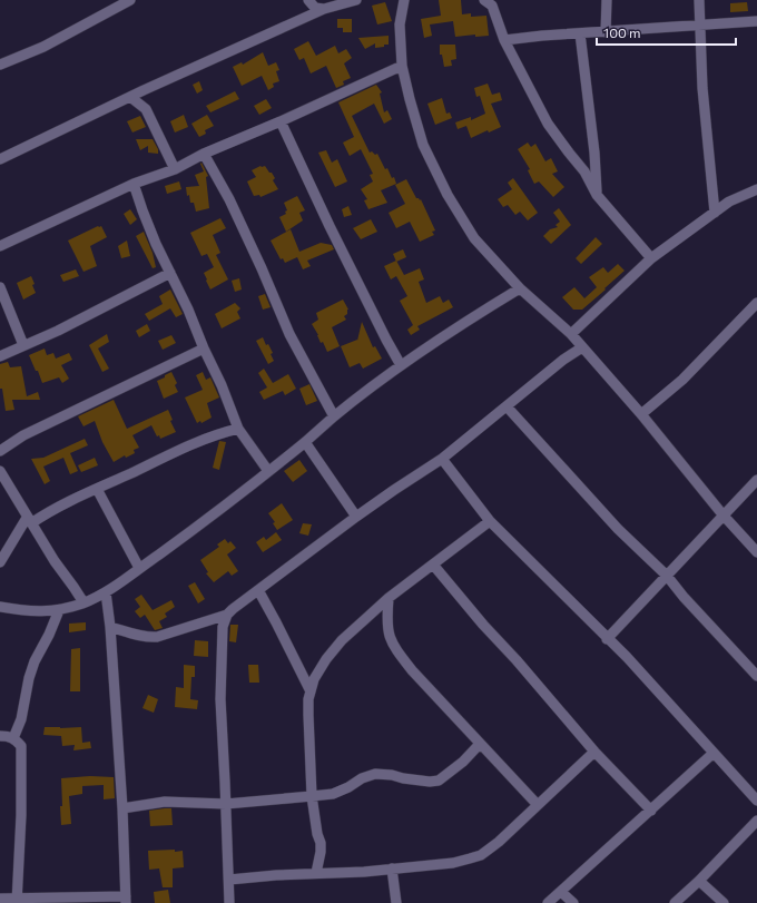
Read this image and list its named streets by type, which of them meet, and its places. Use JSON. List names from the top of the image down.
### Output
{
  "scale_bar": "100 m"
}
